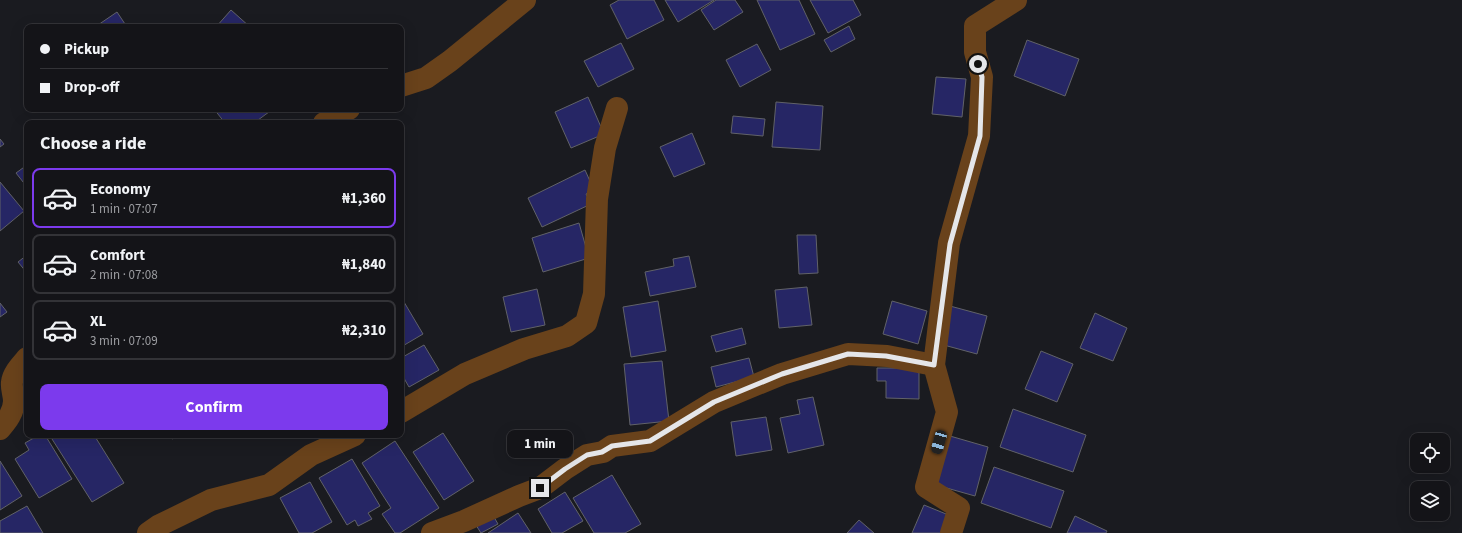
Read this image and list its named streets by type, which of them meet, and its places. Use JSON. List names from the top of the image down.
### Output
{
  "page": {
    "banner": ["Pickup", "Drop-off"],
    "heading": "Choose a ride",
    "list": [
      {
        "name": "Economy",
        "note": "1 min · 07:07",
        "value": "₦1,360"
      },
      {
        "name": "Comfort",
        "note": "2 min · 07:08",
        "value": "₦1,840"
      },
      {
        "name": "XL",
        "note": "3 min · 07:09",
        "value": "₦2,310"
      }
    ],
    "buttons": "Confirm",
    "bubble": "1 min"
  }
}
